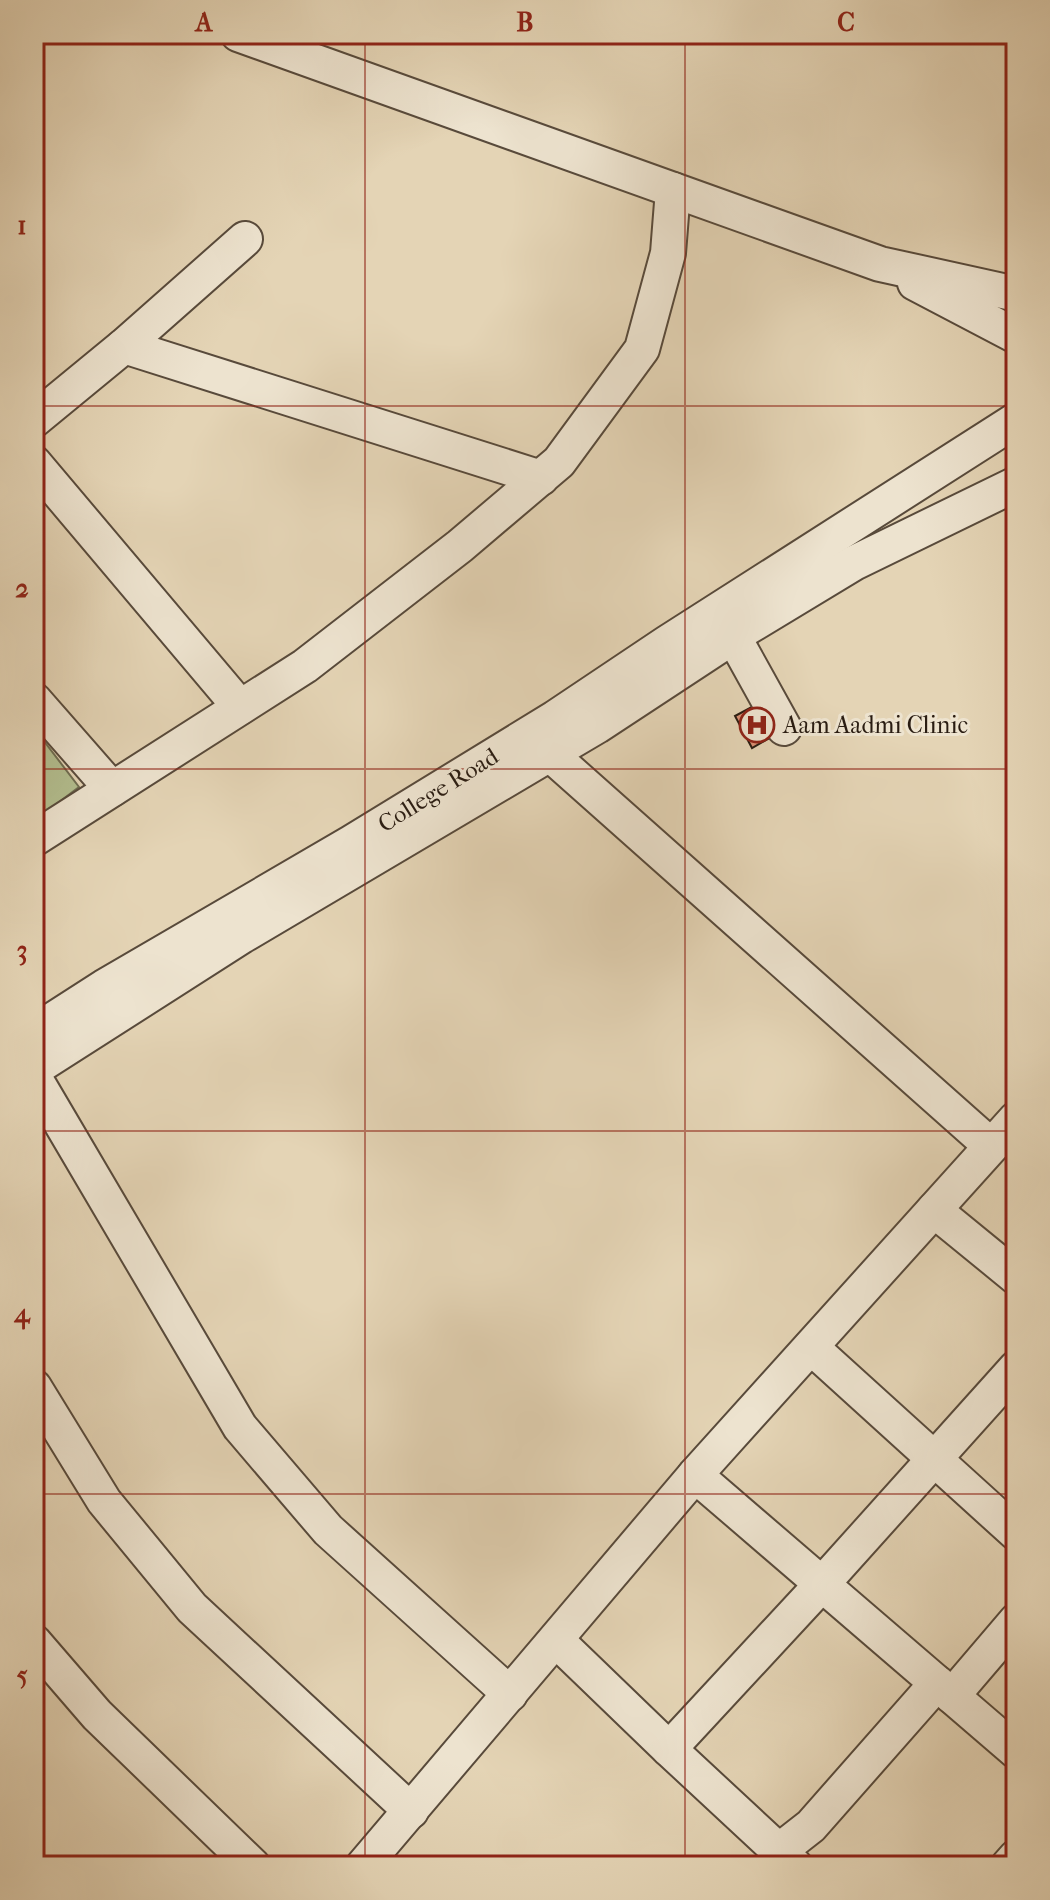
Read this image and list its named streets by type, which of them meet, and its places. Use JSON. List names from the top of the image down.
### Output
{
  "streets": {
    "street": ["College Road"]
  },
  "places": {
    "hospital": ["Aam Aadmi Clinic"]
  },
  "grid": {
    "columns": ["A", "B", "C"],
    "rows": [
      "1",
      "2",
      "3",
      "4",
      "5"
    ]
  }
}
